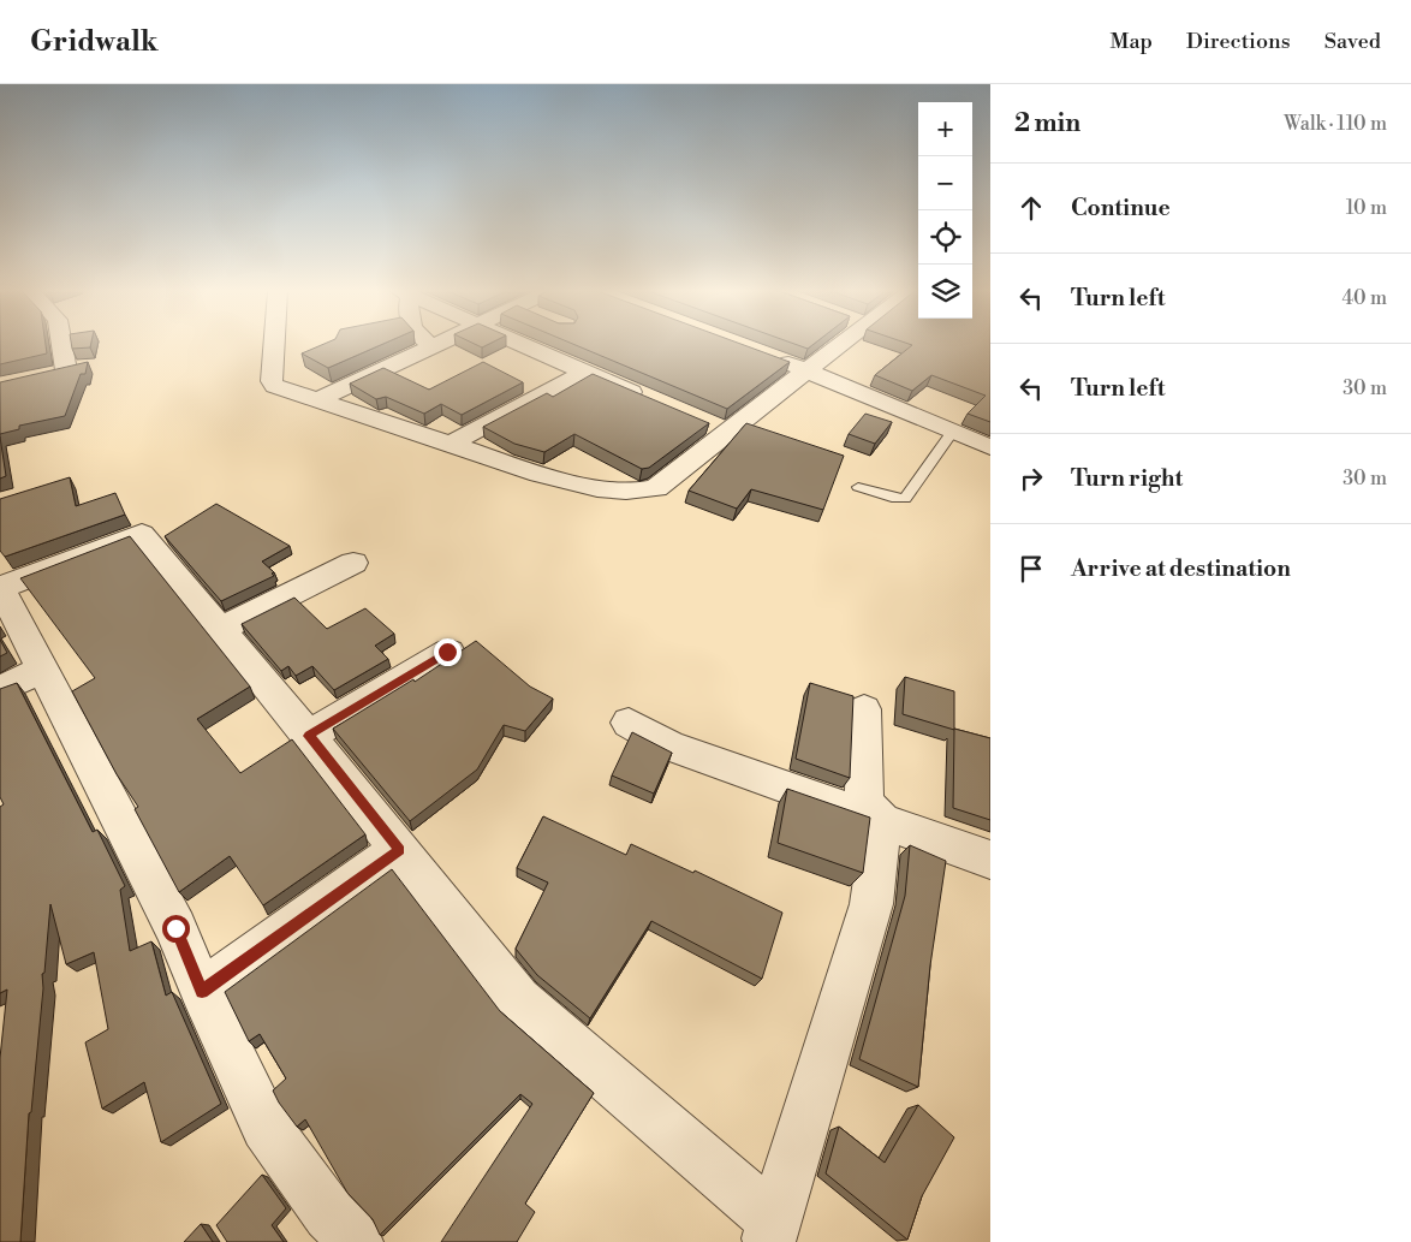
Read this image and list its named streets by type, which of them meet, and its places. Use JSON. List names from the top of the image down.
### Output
{
  "page": {
    "header": "Gridwalk",
    "nav": ["Map", "Directions", "Saved"],
    "heading": ["2 min", "Walk · 110 m"],
    "map_buttons": ["+", "−"],
    "list": [
      ["Continue", "10 m"],
      ["Turn left", "40 m"],
      ["Turn left", "30 m"],
      ["Turn right", "30 m"],
      "Arrive at destination"
    ]
  }
}
